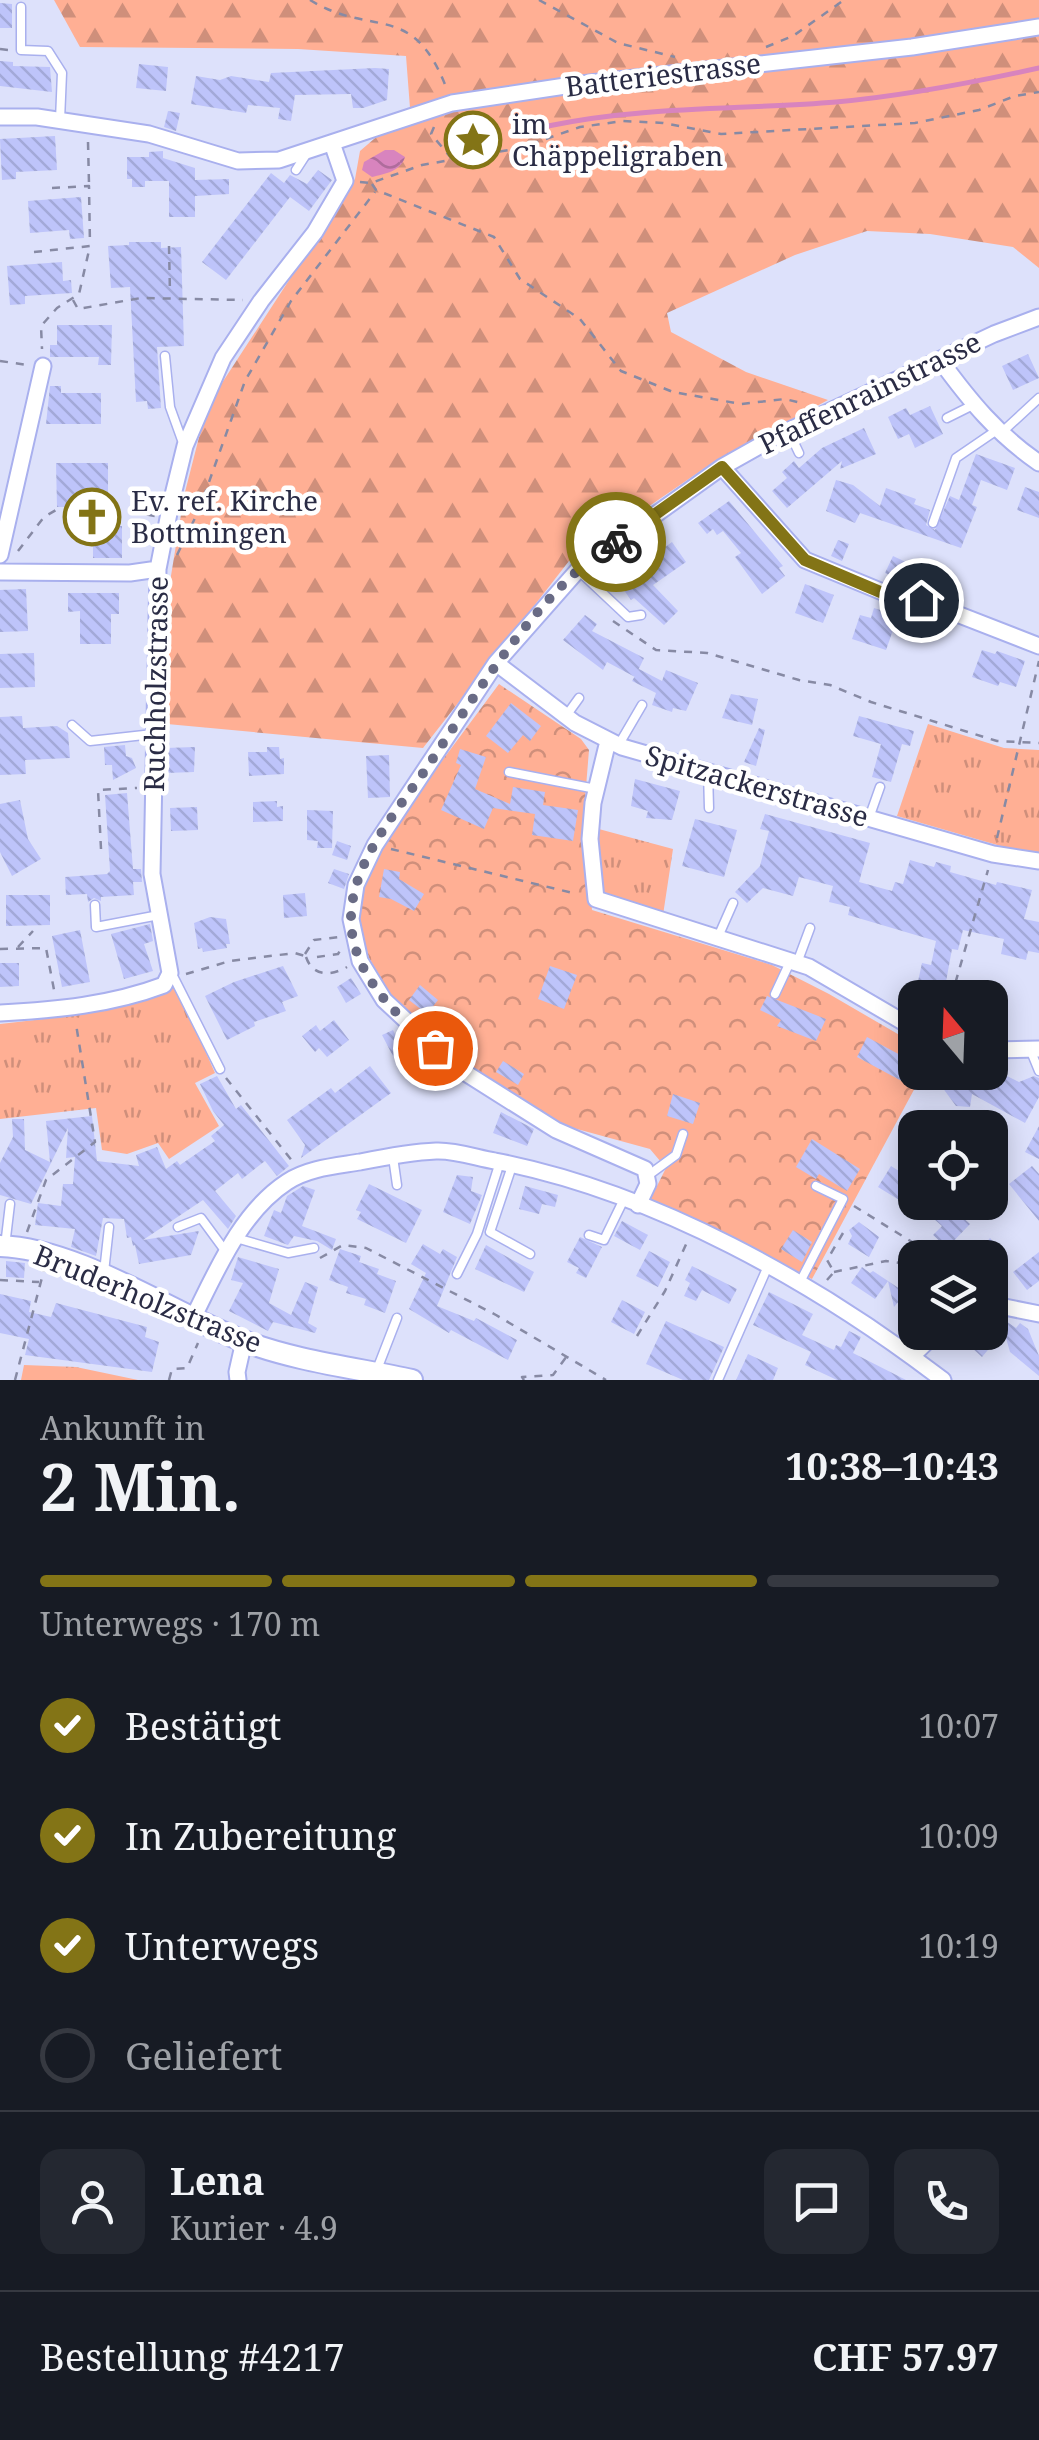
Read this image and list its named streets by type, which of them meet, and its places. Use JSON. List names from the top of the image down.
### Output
{
  "streets": {
    "main road": ["Bruderholzstrasse"],
    "street": [
      "Batteriestrasse",
      "Pfaffenrainstrasse",
      "Ruchholzstrasse",
      "Spitzackerstrasse"
    ]
  },
  "crossings": [
    ["Pfaffenrainstrasse", "Spitzackerstrasse"]
  ],
  "places": {
    "place": ["im Chäppeligraben"],
    "church": ["Ev. ref. Kirche Bottmingen"]
  },
  "north": "top",
  "page": {
    "heading": ["2 Min.", "Ankunft in", "10:38–10:43"],
    "panel": [
      "Lena",
      "Kurier · 4.9",
      "Bestellung #4217",
      "CHF 57.97"
    ],
    "bar": "Unterwegs · 170 m",
    "list": [
      ["Bestätigt", "10:07"],
      ["In Zubereitung", "10:09"],
      ["Unterwegs", "10:19"],
      "Geliefert"
    ]
  }
}
